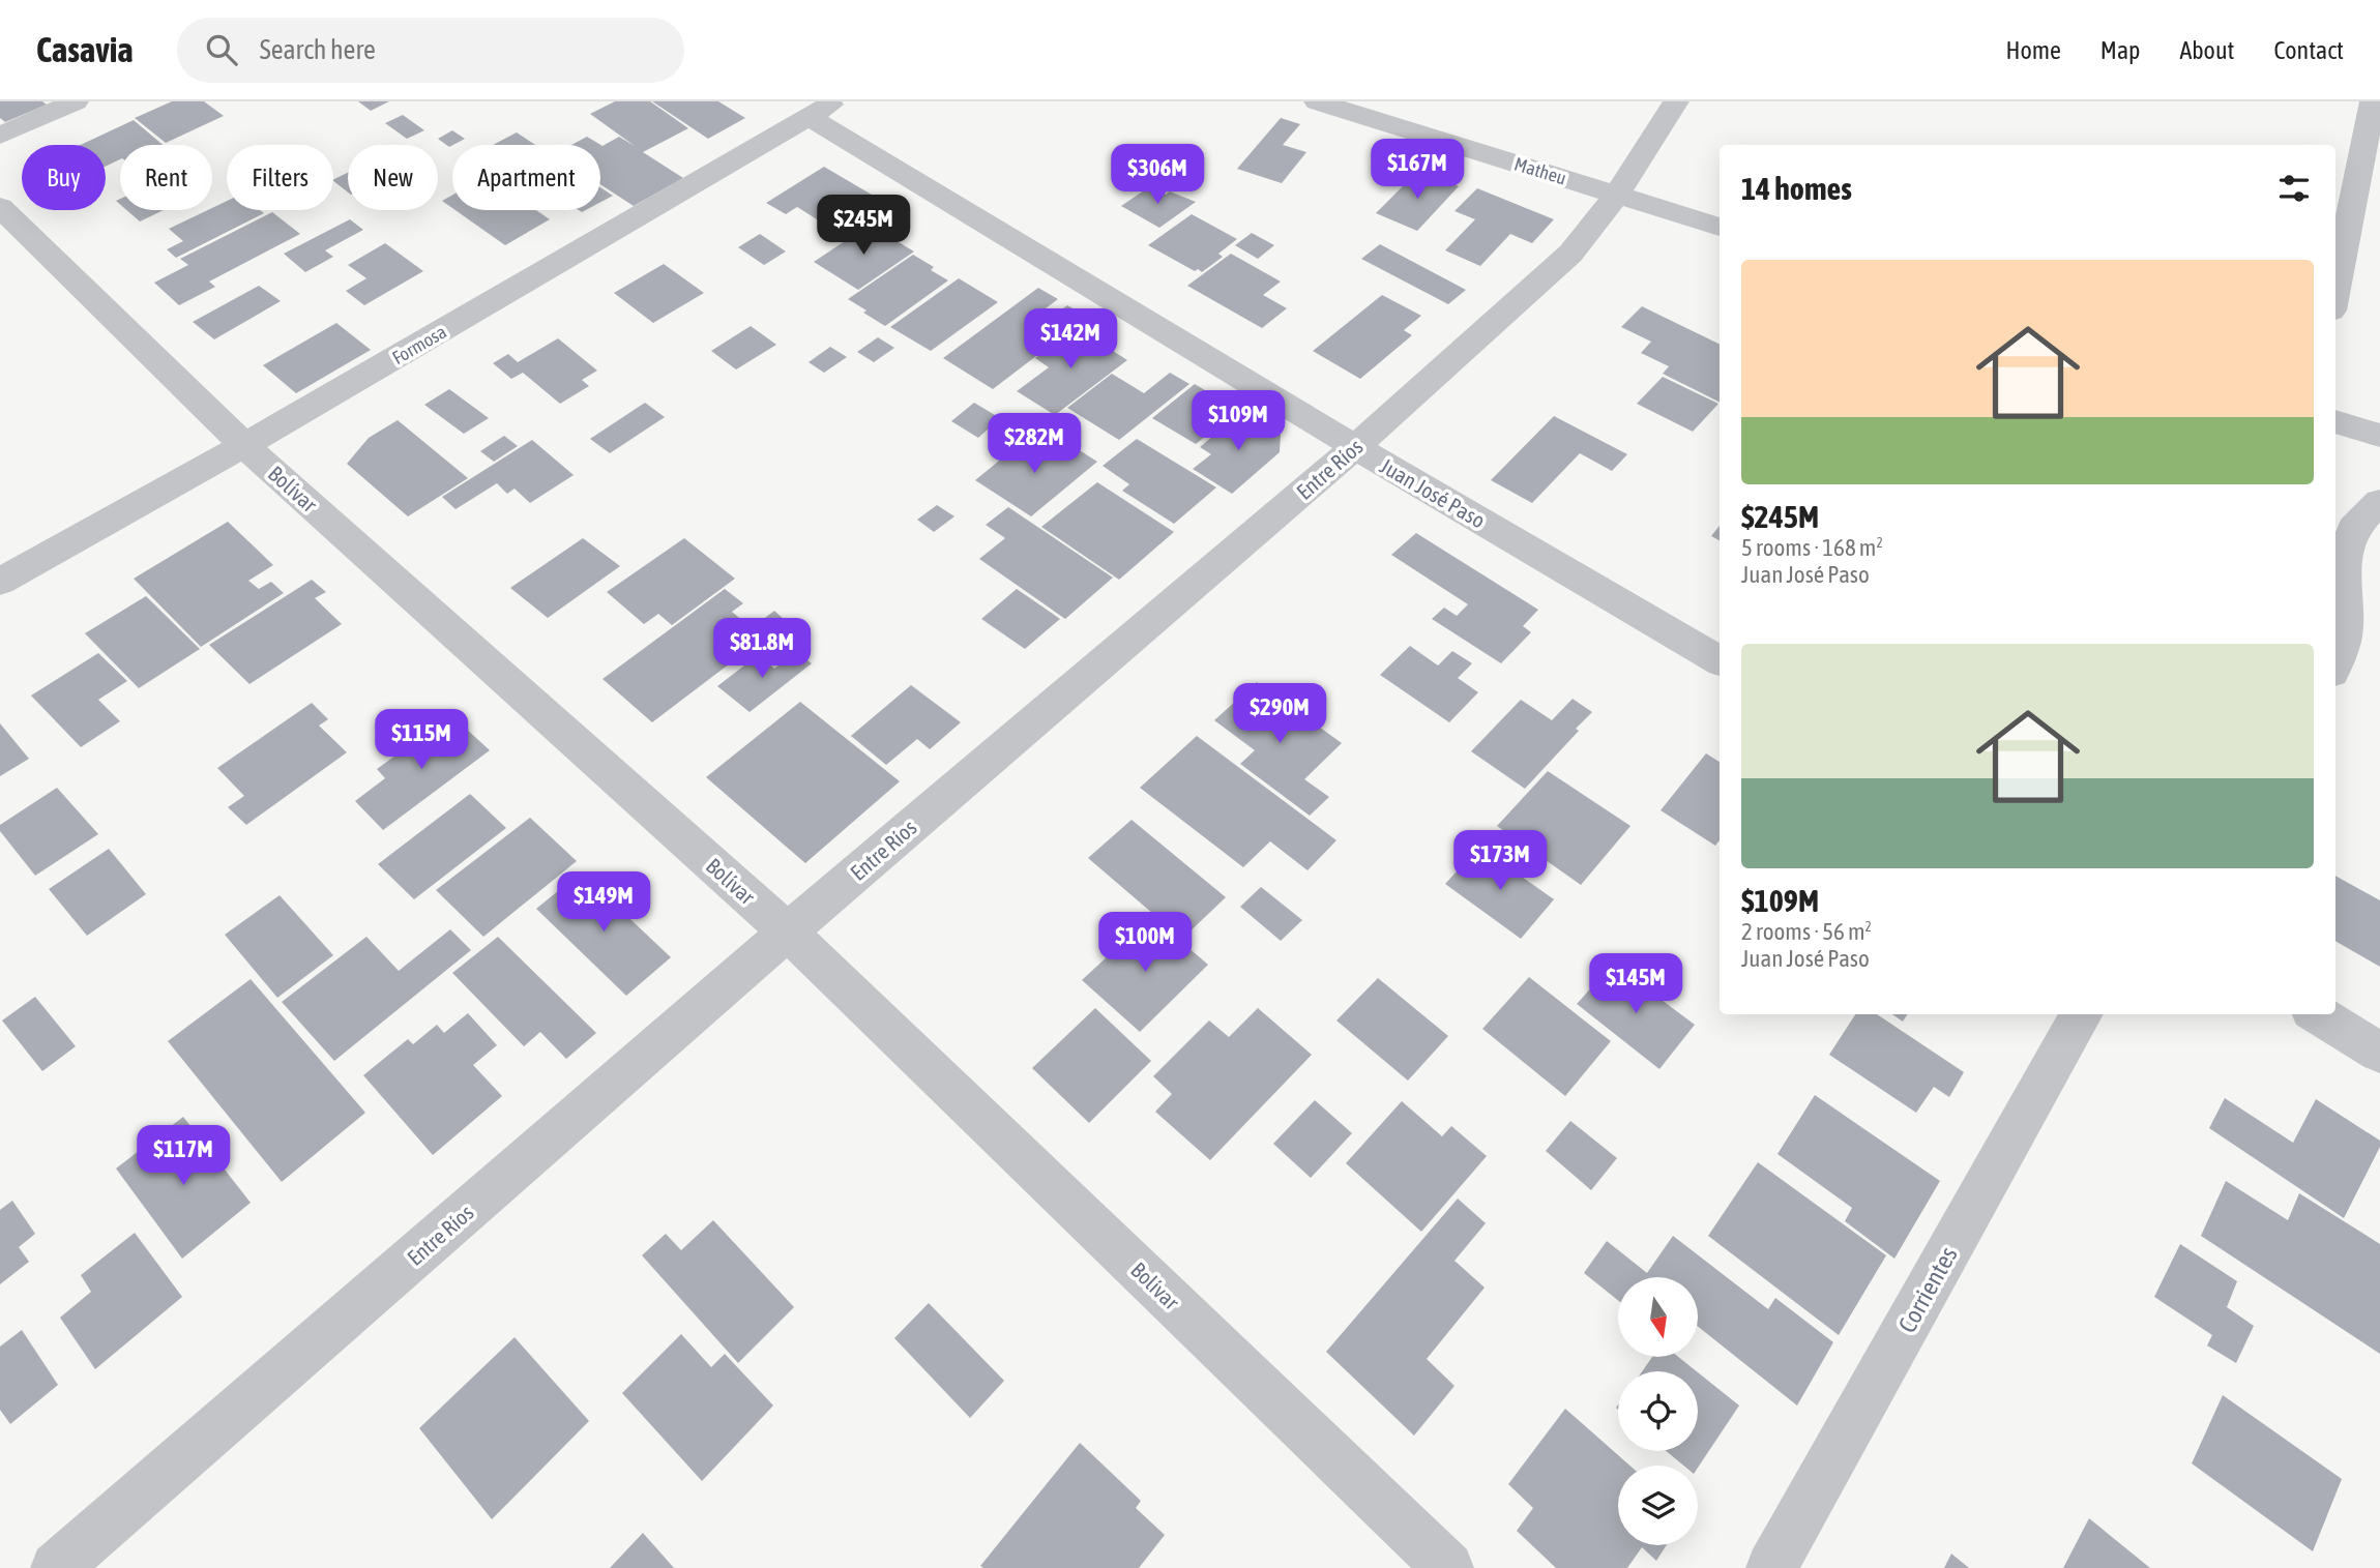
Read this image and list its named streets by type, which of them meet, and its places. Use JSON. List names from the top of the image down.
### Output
{
  "streets": {
    "street": [
      "Matheu",
      "Formosa",
      "Entre Ríos",
      "Bolívar",
      "Juan José Paso",
      "Corrientes"
    ]
  },
  "crossings": [
    ["Matheu", "Entre Ríos"],
    ["Formosa", "Bolívar"],
    ["Formosa", "Juan José Paso"],
    ["Entre Ríos", "Bolívar"],
    ["Entre Ríos", "Juan José Paso"]
  ],
  "north": "bottom",
  "page": {
    "header": "Casavia",
    "search": "Search here",
    "nav": [
      "Home",
      "Map",
      "About",
      "Contact"
    ],
    "price": [
      "$167M",
      "$306M",
      "$245M",
      "$142M",
      "$109M",
      "$282M",
      "$81.8M",
      "$290M",
      "$115M",
      "$173M",
      "$149M",
      "$100M",
      "$145M",
      "$117M"
    ],
    "chip": [
      "Buy",
      "Rent",
      "Filters",
      "New",
      "Apartment"
    ],
    "heading": "14 homes",
    "list": [
      {
        "name": "$245M",
        "note": "5 rooms · 168 m² · Juan José Paso"
      },
      {
        "name": "$109M",
        "note": "2 rooms · 56 m² · Juan José Paso"
      }
    ]
  }
}
